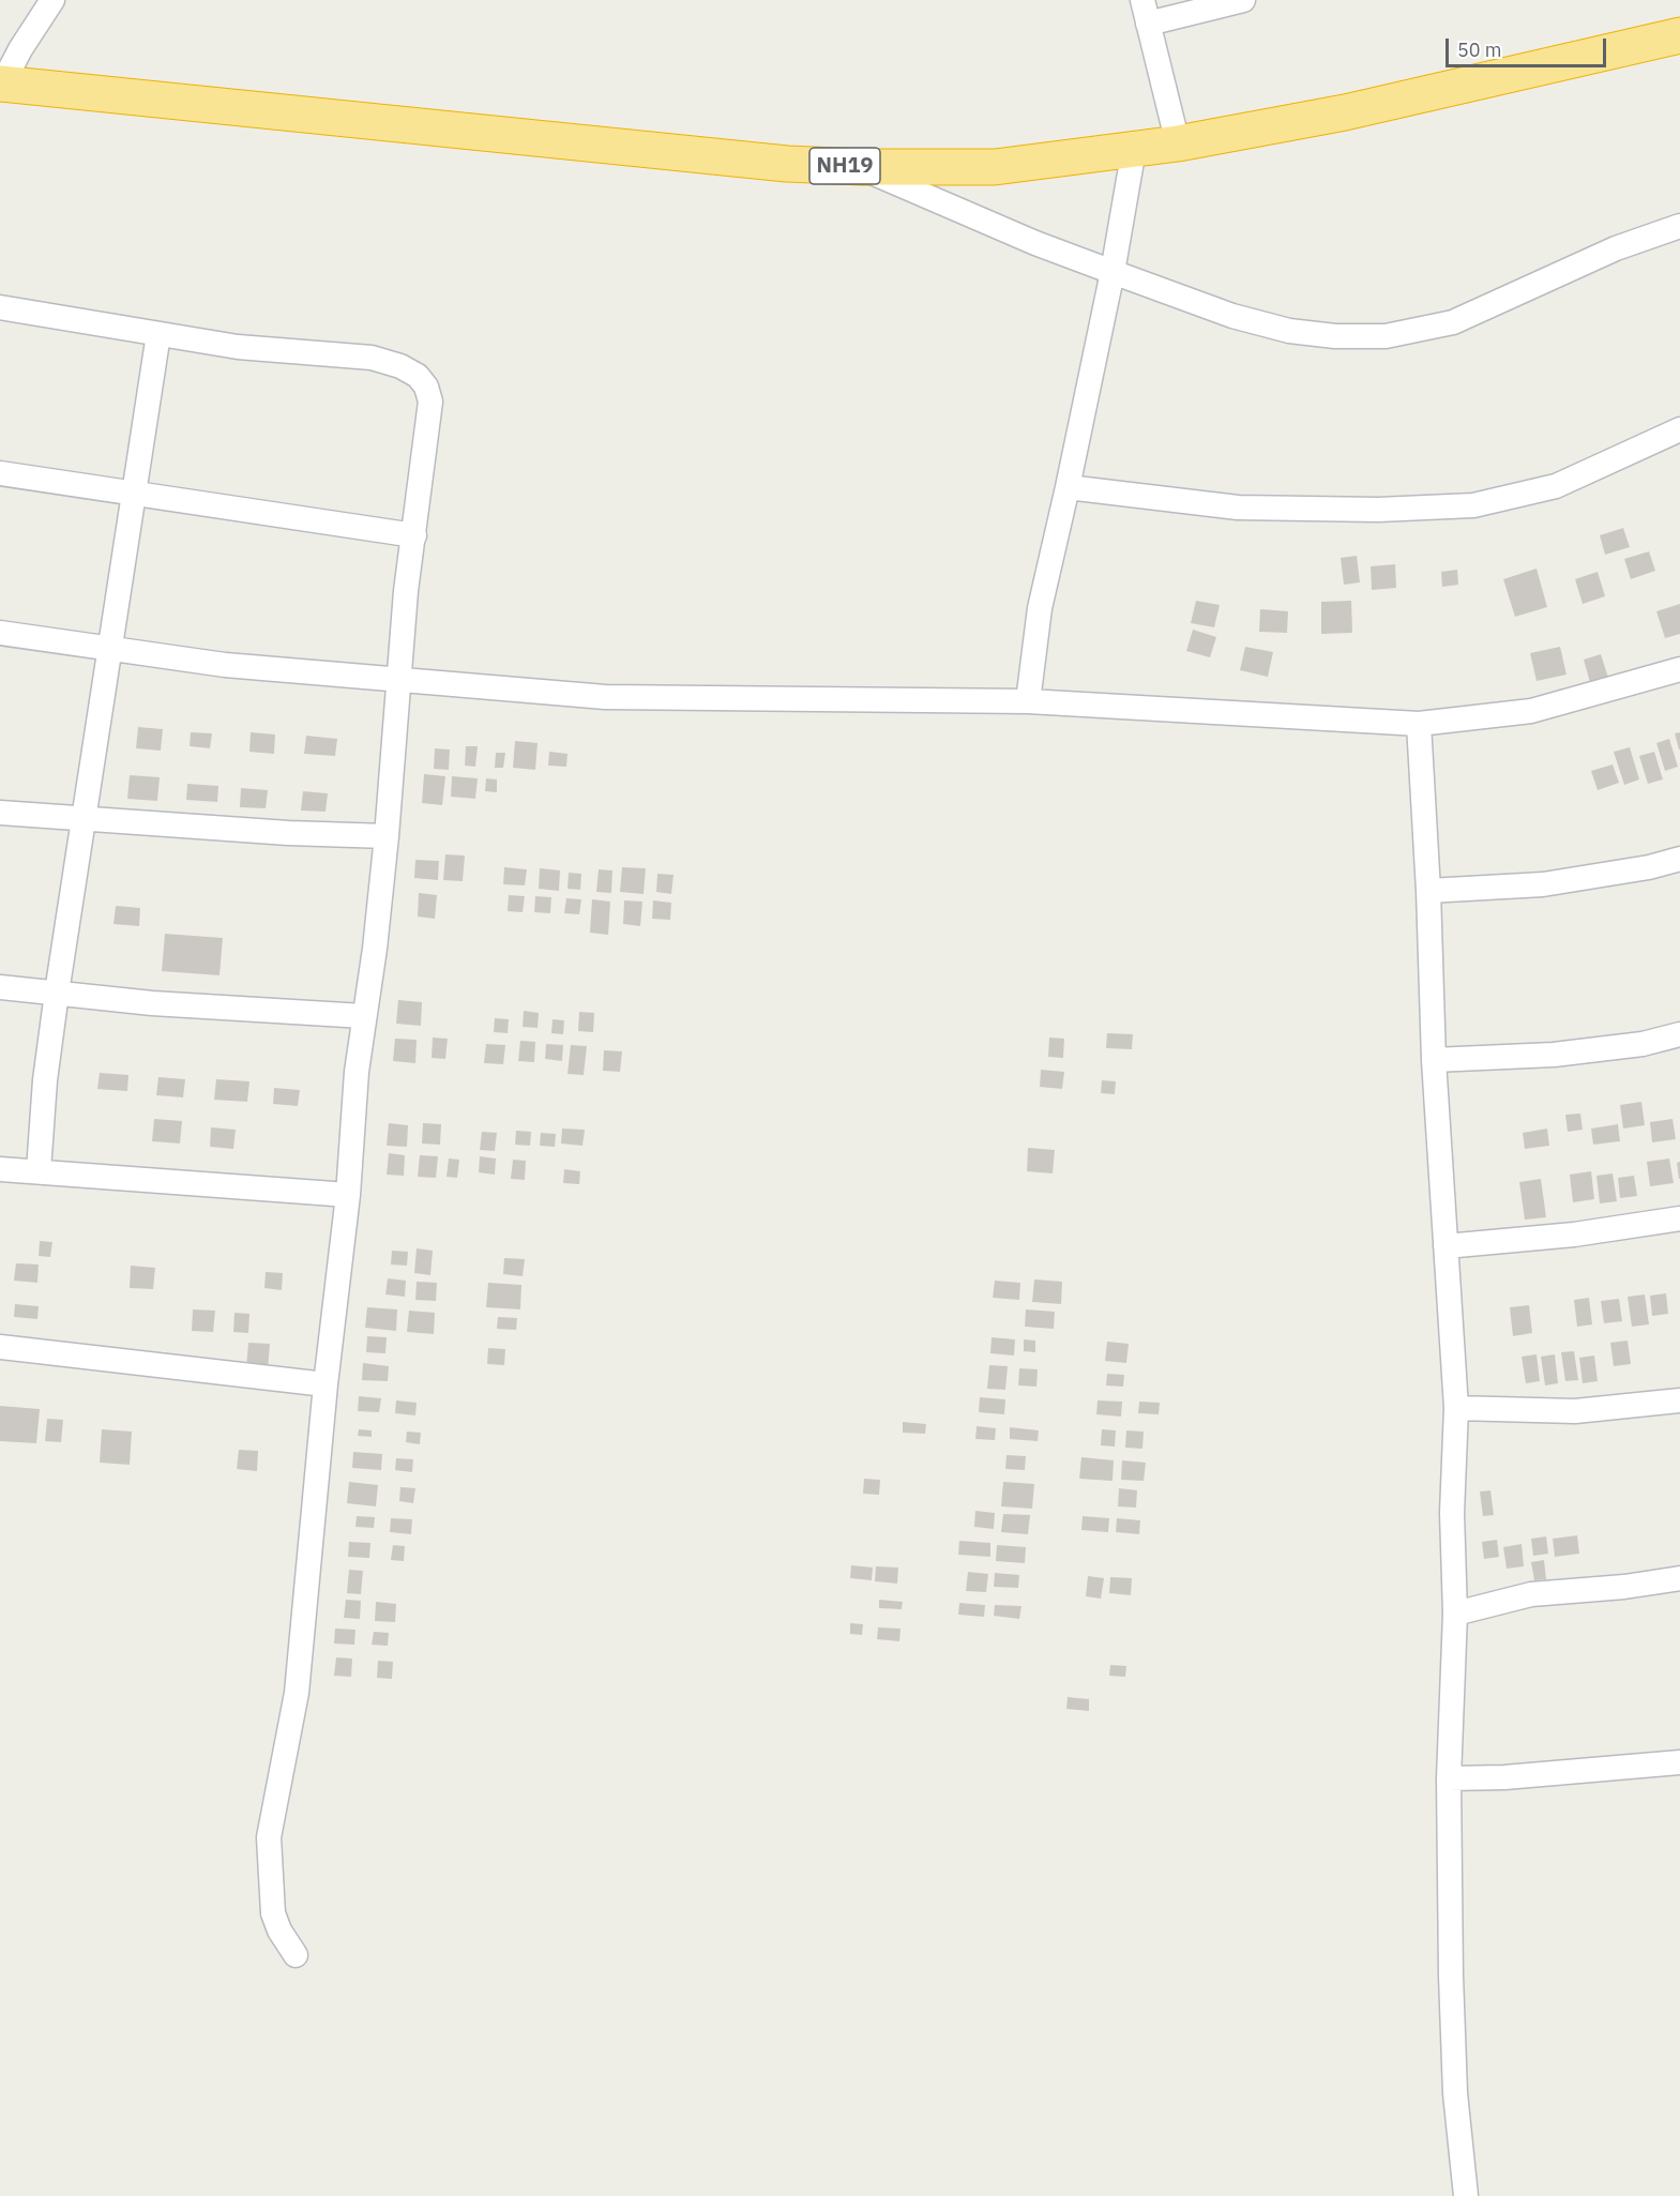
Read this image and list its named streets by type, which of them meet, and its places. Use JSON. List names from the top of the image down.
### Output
{
  "streets": {
    "highway": ["NH19"]
  },
  "scale_bar": "50 m"
}
